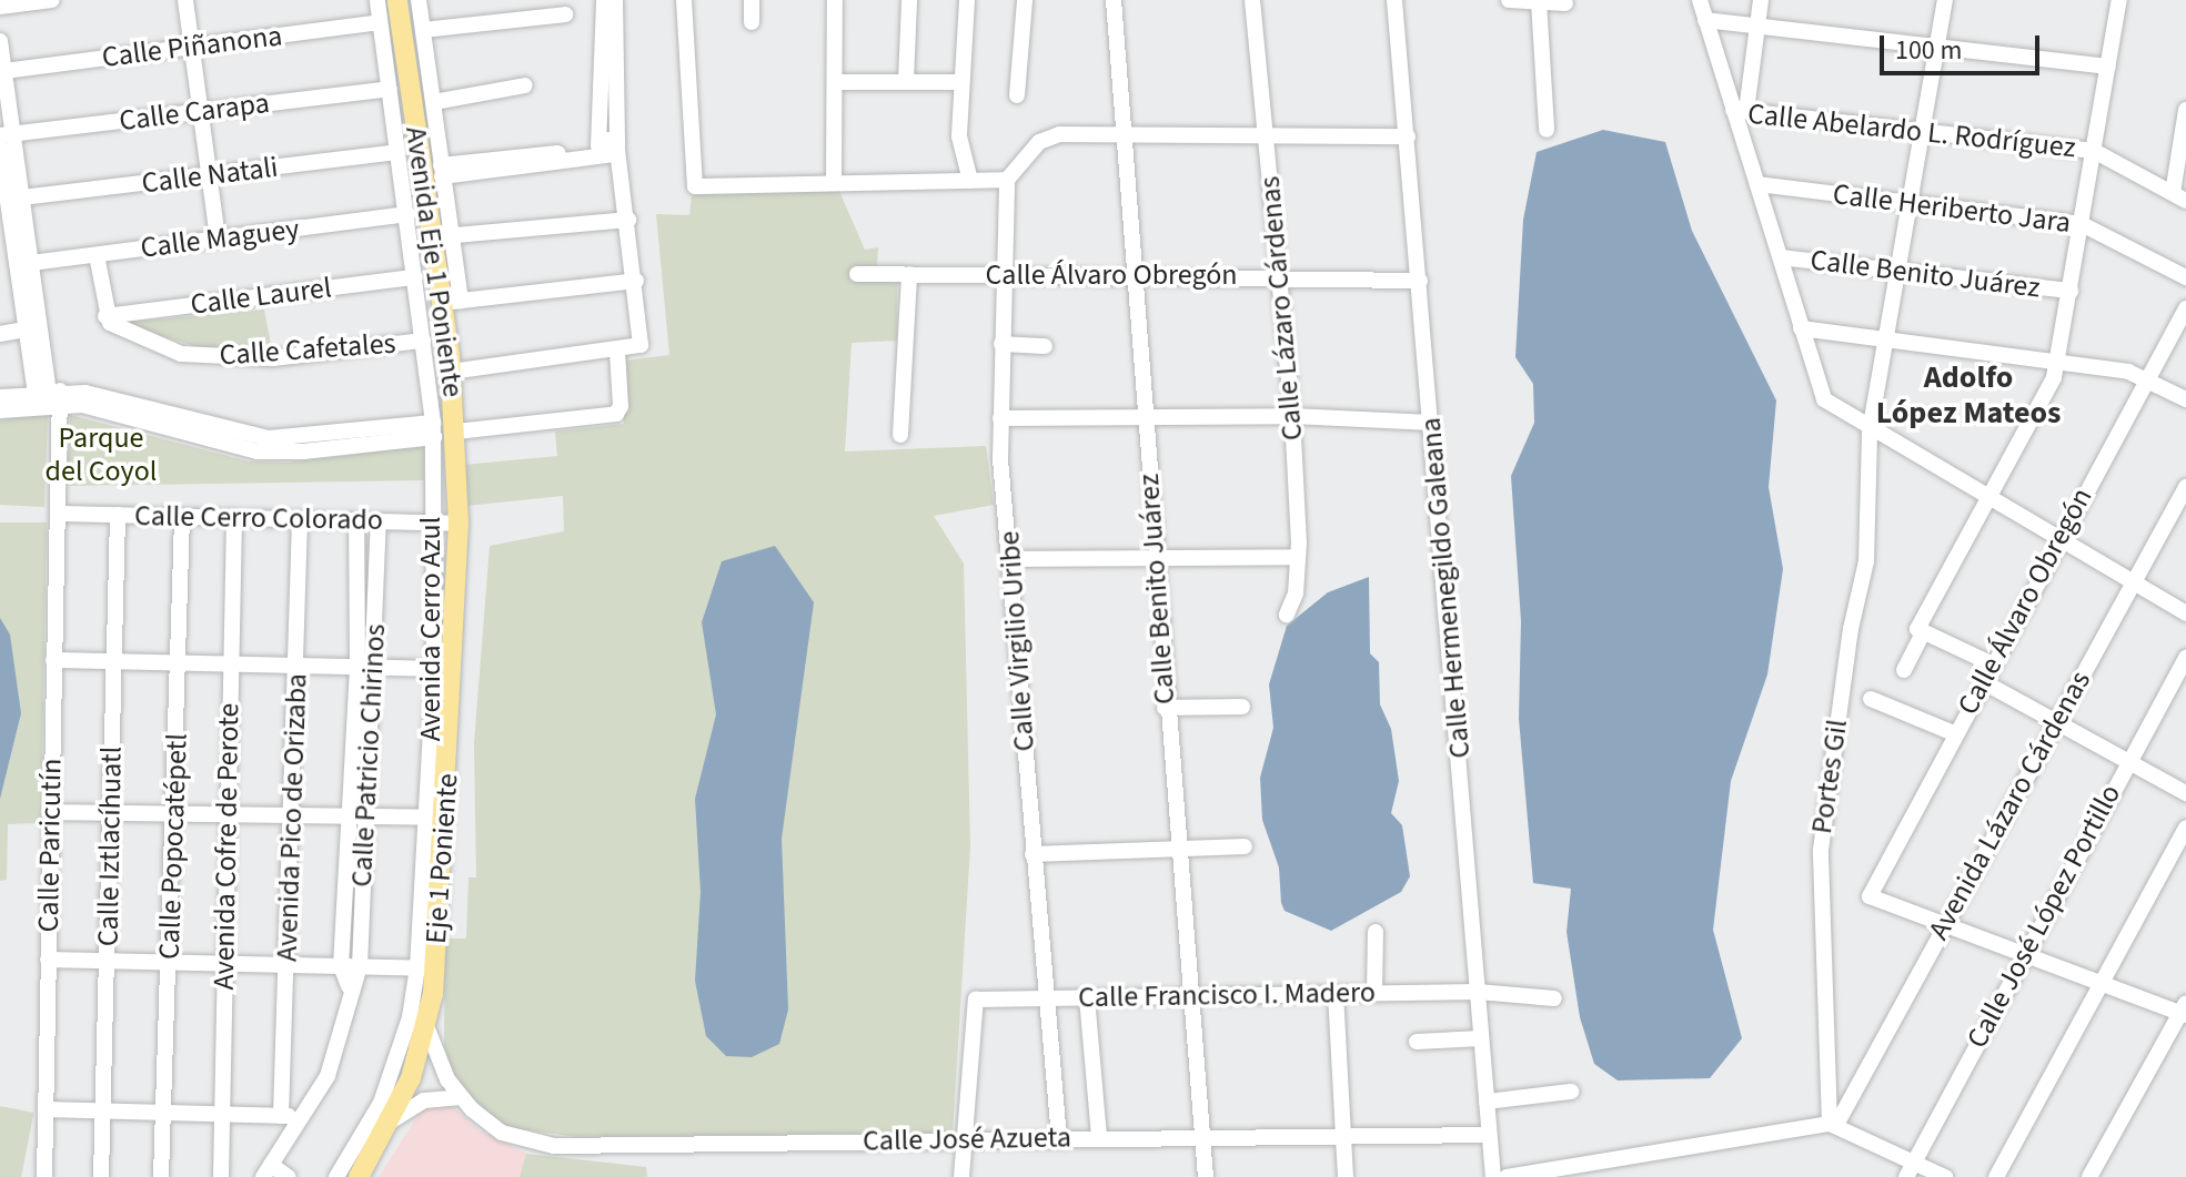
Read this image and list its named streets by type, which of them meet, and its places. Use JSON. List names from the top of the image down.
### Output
{
  "streets": {
    "main road": ["Avenida Eje 1 Poniente", "Eje 1 Poniente"],
    "street": [
      "Calle Piñanona",
      "Calle Carapa",
      "Calle Abelardo L. Rodríguez",
      "Calle Natali",
      "Calle Heriberto Jara",
      "Calle Maguey",
      "Calle Benito Juárez",
      "Calle Álvaro Obregón",
      "Calle Laurel",
      "Calle Lázaro Cárdenas",
      "Calle Cafetales",
      "Calle Cerro Colorado",
      "Calle Hermenegildo Galeana",
      "Avenida Cerro Azul",
      "Calle Virgilio Uribe",
      "Calle Patricio Chirinos",
      "Portes Gil",
      "Avenida Lázaro Cárdenas",
      "Avenida Pico de Orizaba",
      "Calle Paricutín",
      "Calle Iztlacíhuatl",
      "Calle Popocatépetl",
      "Avenida Cofre de Perote",
      "Calle José López Portillo",
      "Calle Francisco I. Madero",
      "Calle José Azueta"
    ]
  },
  "crossings": [
    ["Calle Piñanona", "Avenida Eje 1 Poniente"],
    ["Calle Carapa", "Avenida Eje 1 Poniente"],
    ["Calle Abelardo L. Rodríguez", "Portes Gil"],
    ["Calle Natali", "Avenida Eje 1 Poniente"],
    ["Calle Heriberto Jara", "Portes Gil"],
    ["Calle Maguey", "Avenida Eje 1 Poniente"],
    ["Avenida Eje 1 Poniente", "Calle Laurel"],
    ["Avenida Eje 1 Poniente", "Calle Cafetales"],
    ["Avenida Eje 1 Poniente", "Calle Cerro Colorado"],
    ["Avenida Eje 1 Poniente", "Avenida Cerro Azul"],
    ["Avenida Eje 1 Poniente", "Eje 1 Poniente"],
    ["Calle Benito Juárez", "Calle Álvaro Obregón"],
    ["Calle Benito Juárez", "Portes Gil"],
    ["Calle Benito Juárez", "Calle Francisco I. Madero"],
    ["Calle Benito Juárez", "Calle José Azueta"],
    ["Calle Álvaro Obregón", "Calle Lázaro Cárdenas"],
    ["Calle Álvaro Obregón", "Calle Hermenegildo Galeana"],
    ["Calle Álvaro Obregón", "Calle Virgilio Uribe"],
    ["Calle Álvaro Obregón", "Avenida Lázaro Cárdenas"],
    ["Calle Laurel", "Calle Cafetales"],
    ["Calle Cerro Colorado", "Avenida Cerro Azul"],
    ["Calle Cerro Colorado", "Calle Patricio Chirinos"],
    ["Calle Cerro Colorado", "Avenida Pico de Orizaba"],
    ["Calle Cerro Colorado", "Calle Paricutín"],
    ["Calle Cerro Colorado", "Calle Iztlacíhuatl"],
    ["Calle Cerro Colorado", "Calle Popocatépetl"],
    ["Calle Cerro Colorado", "Avenida Cofre de Perote"],
    ["Calle Cerro Colorado", "Eje 1 Poniente"],
    ["Calle Hermenegildo Galeana", "Calle Francisco I. Madero"],
    ["Calle Hermenegildo Galeana", "Calle José Azueta"],
    ["Avenida Cerro Azul", "Eje 1 Poniente"],
    ["Calle Virgilio Uribe", "Calle Francisco I. Madero"],
    ["Calle Virgilio Uribe", "Calle José Azueta"],
    ["Portes Gil", "Avenida Lázaro Cárdenas"],
    ["Eje 1 Poniente", "Calle José Azueta"],
    ["Calle Francisco I. Madero", "Calle José Azueta"]
  ],
  "districts": ["Adolfo López Mateos"],
  "parks": ["Parque del Coyol"],
  "scale_bar": "100 m"
}
